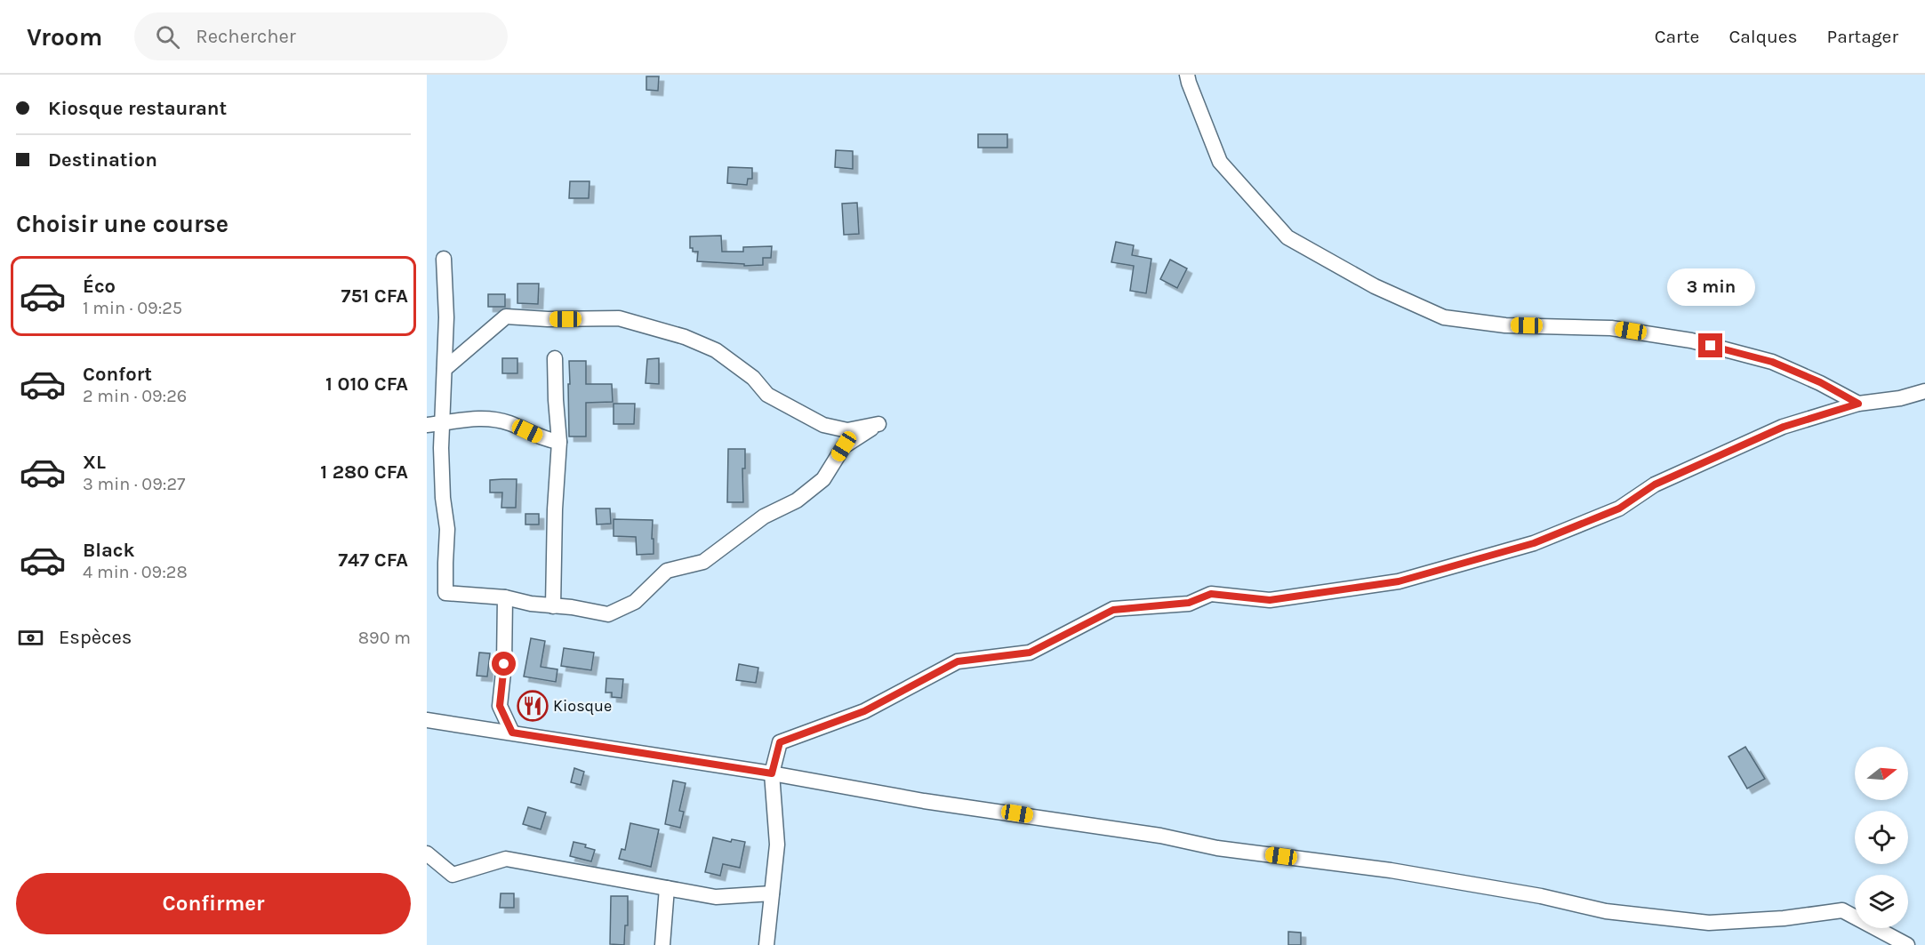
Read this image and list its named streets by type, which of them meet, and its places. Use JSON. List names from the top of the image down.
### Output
{
  "places": {
    "restaurant": ["Kiosque"]
  },
  "north": "right",
  "page": {
    "header": "Vroom",
    "search": "Rechercher",
    "nav": ["Carte", "Calques", "Partager"],
    "banner": ["Kiosque restaurant", "Destination"],
    "heading": "Choisir une course",
    "list": [
      {
        "name": "Éco",
        "note": "1 min · 09:25",
        "value": "751 CFA"
      },
      {
        "name": "Confort",
        "note": "2 min · 09:26",
        "value": "1 010 CFA"
      },
      {
        "name": "XL",
        "note": "3 min · 09:27",
        "value": "1 280 CFA"
      },
      {
        "name": "Black",
        "note": "4 min · 09:28",
        "value": "747 CFA"
      }
    ],
    "bubble": "3 min",
    "pay": ["Espèces", "890 m"],
    "buttons": "Confirmer"
  }
}
